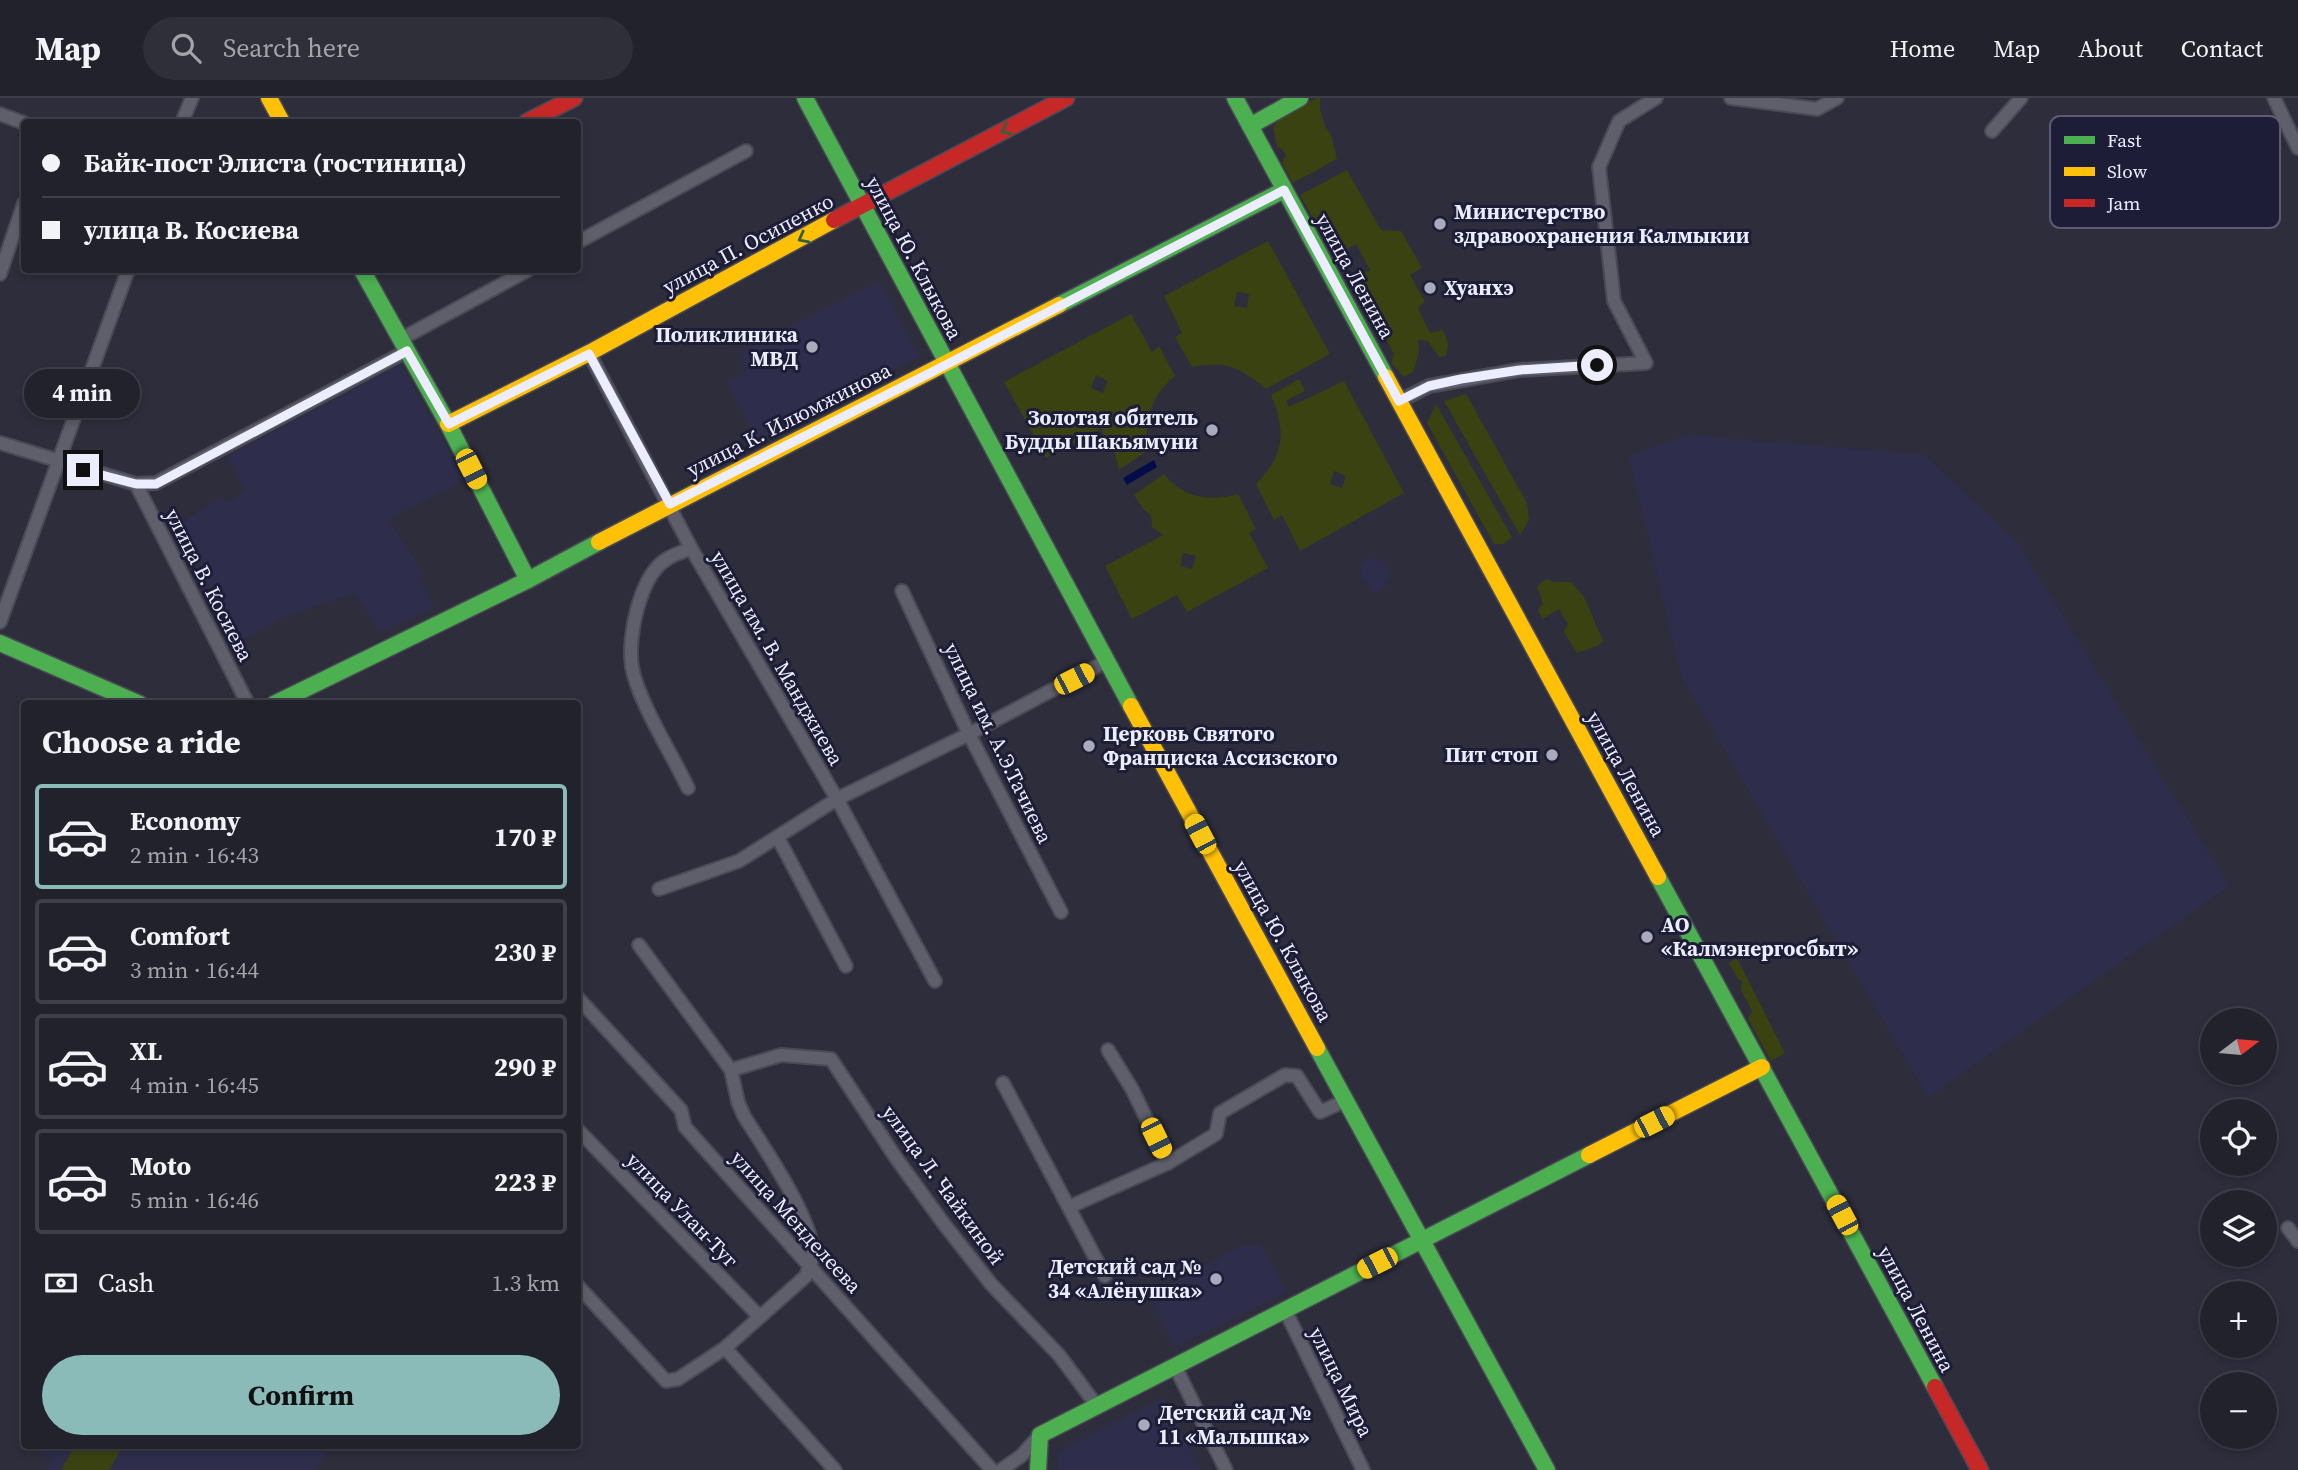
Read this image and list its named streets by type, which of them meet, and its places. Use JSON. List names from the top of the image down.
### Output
{
  "streets": {
    "main road": [
      "улица П. Осипенко",
      "улица Ю. Клыкова",
      "улица Ленина",
      "улица К. Илюмжинова"
    ],
    "street": [
      "улица В. Косиева",
      "улица им. В. Манджиева",
      "улица им. А.Э.Тачиева",
      "улица Л. Чайкиной",
      "улица Улан-Туг",
      "улица Менделеева",
      "улица Мира"
    ]
  },
  "crossings": [
    ["улица П. Осипенко", "улица Ю. Клыкова"],
    ["улица П. Осипенко", "улица им. В. Манджиева"],
    ["улица Ю. Клыкова", "улица К. Илюмжинова"],
    ["улица Ленина", "улица К. Илюмжинова"],
    ["улица К. Илюмжинова", "улица им. В. Манджиева"]
  ],
  "one_way": ["улица П. Осипенко"],
  "places": [
    "Министерство здравоохранения Калмыкии",
    "Хуанхэ",
    "Поликлиника МВД",
    "Золотая обитель Будды Шакьямуни",
    "Церковь Святого Франциска Ассизского",
    "Пит стоп",
    "АО «Калмэнергосбыт»",
    "Детский сад № 34 «Алёнушка»",
    "Детский сад № 11 «Малышка»"
  ],
  "legend": ["Fast", "Slow", "Jam"],
  "north": "right",
  "page": {
    "header": "Map",
    "search": "Search here",
    "nav": [
      "Home",
      "Map",
      "About",
      "Contact"
    ],
    "banner": ["Байк-пост Элиста (гостиница)", "улица В. Косиева"],
    "bubble": "4 min",
    "heading": "Choose a ride",
    "list": [
      {
        "name": "Economy",
        "note": "2 min · 16:43",
        "value": "170 ₽"
      },
      {
        "name": "Comfort",
        "note": "3 min · 16:44",
        "value": "230 ₽"
      },
      {
        "name": "XL",
        "note": "4 min · 16:45",
        "value": "290 ₽"
      },
      {
        "name": "Moto",
        "note": "5 min · 16:46",
        "value": "223 ₽"
      }
    ],
    "map_buttons": ["+", "−"],
    "pay": ["Cash", "1.3 km"],
    "buttons": "Confirm"
  }
}
